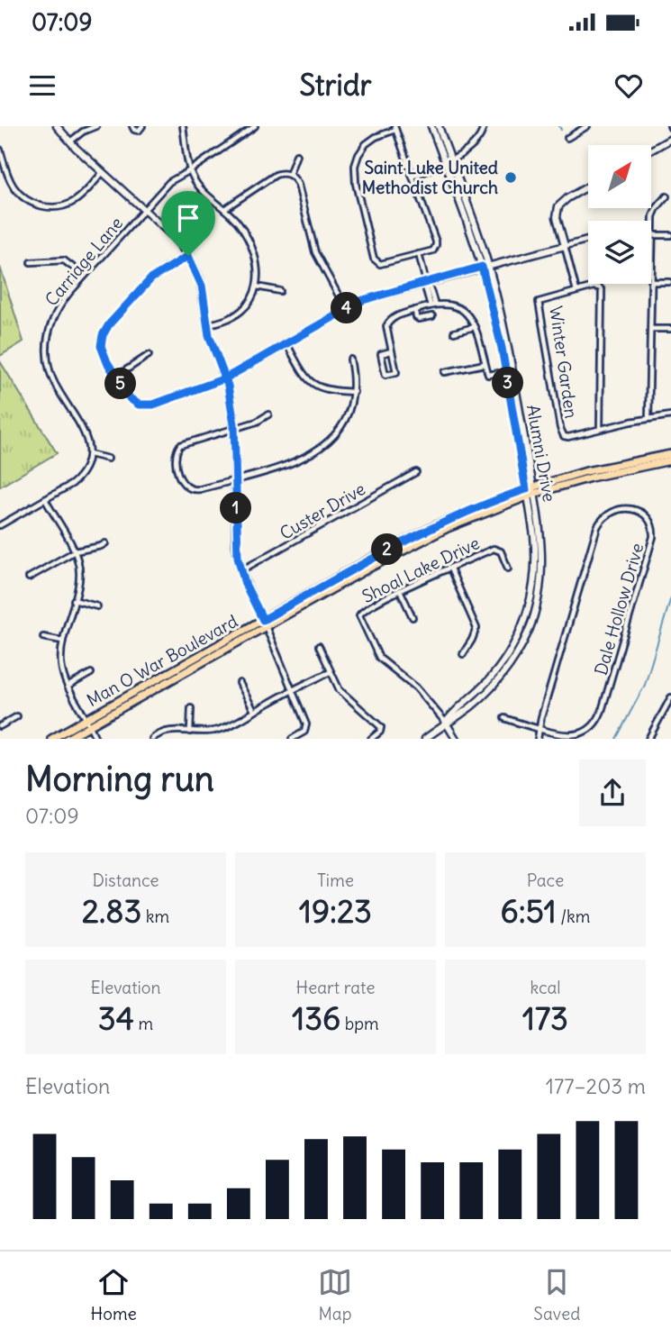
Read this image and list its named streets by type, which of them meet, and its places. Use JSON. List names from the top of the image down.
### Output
{
  "streets": {
    "main road": ["Man O War Boulevard"],
    "street": [
      "Carriage Lane",
      "Winter Garden",
      "Alumni Drive",
      "Custer Drive",
      "Shoal Lake Drive",
      "Dale Hollow Drive"
    ]
  },
  "crossings": [
    ["Alumni Drive", "Shoal Lake Drive"],
    ["Alumni Drive", "Man O War Boulevard"]
  ],
  "places": ["Saint Luke United Methodist Church"],
  "north": "top right",
  "page": {
    "status": "07:09",
    "header": "Stridr",
    "pins": [
      "4",
      "3",
      "5",
      "1",
      "2"
    ],
    "heading": ["Morning run", "07:09"],
    "stats": [
      ["Distance", "2.83 km"],
      ["Time", "19:23"],
      ["Pace", "6:51 /km"],
      ["Elevation", "34 m"],
      ["Heart rate", "136 bpm"],
      ["kcal", "173"]
    ],
    "chart": ["Elevation", "177–203 m"],
    "tabs": ["Home", "Map", "Saved"]
  }
}
